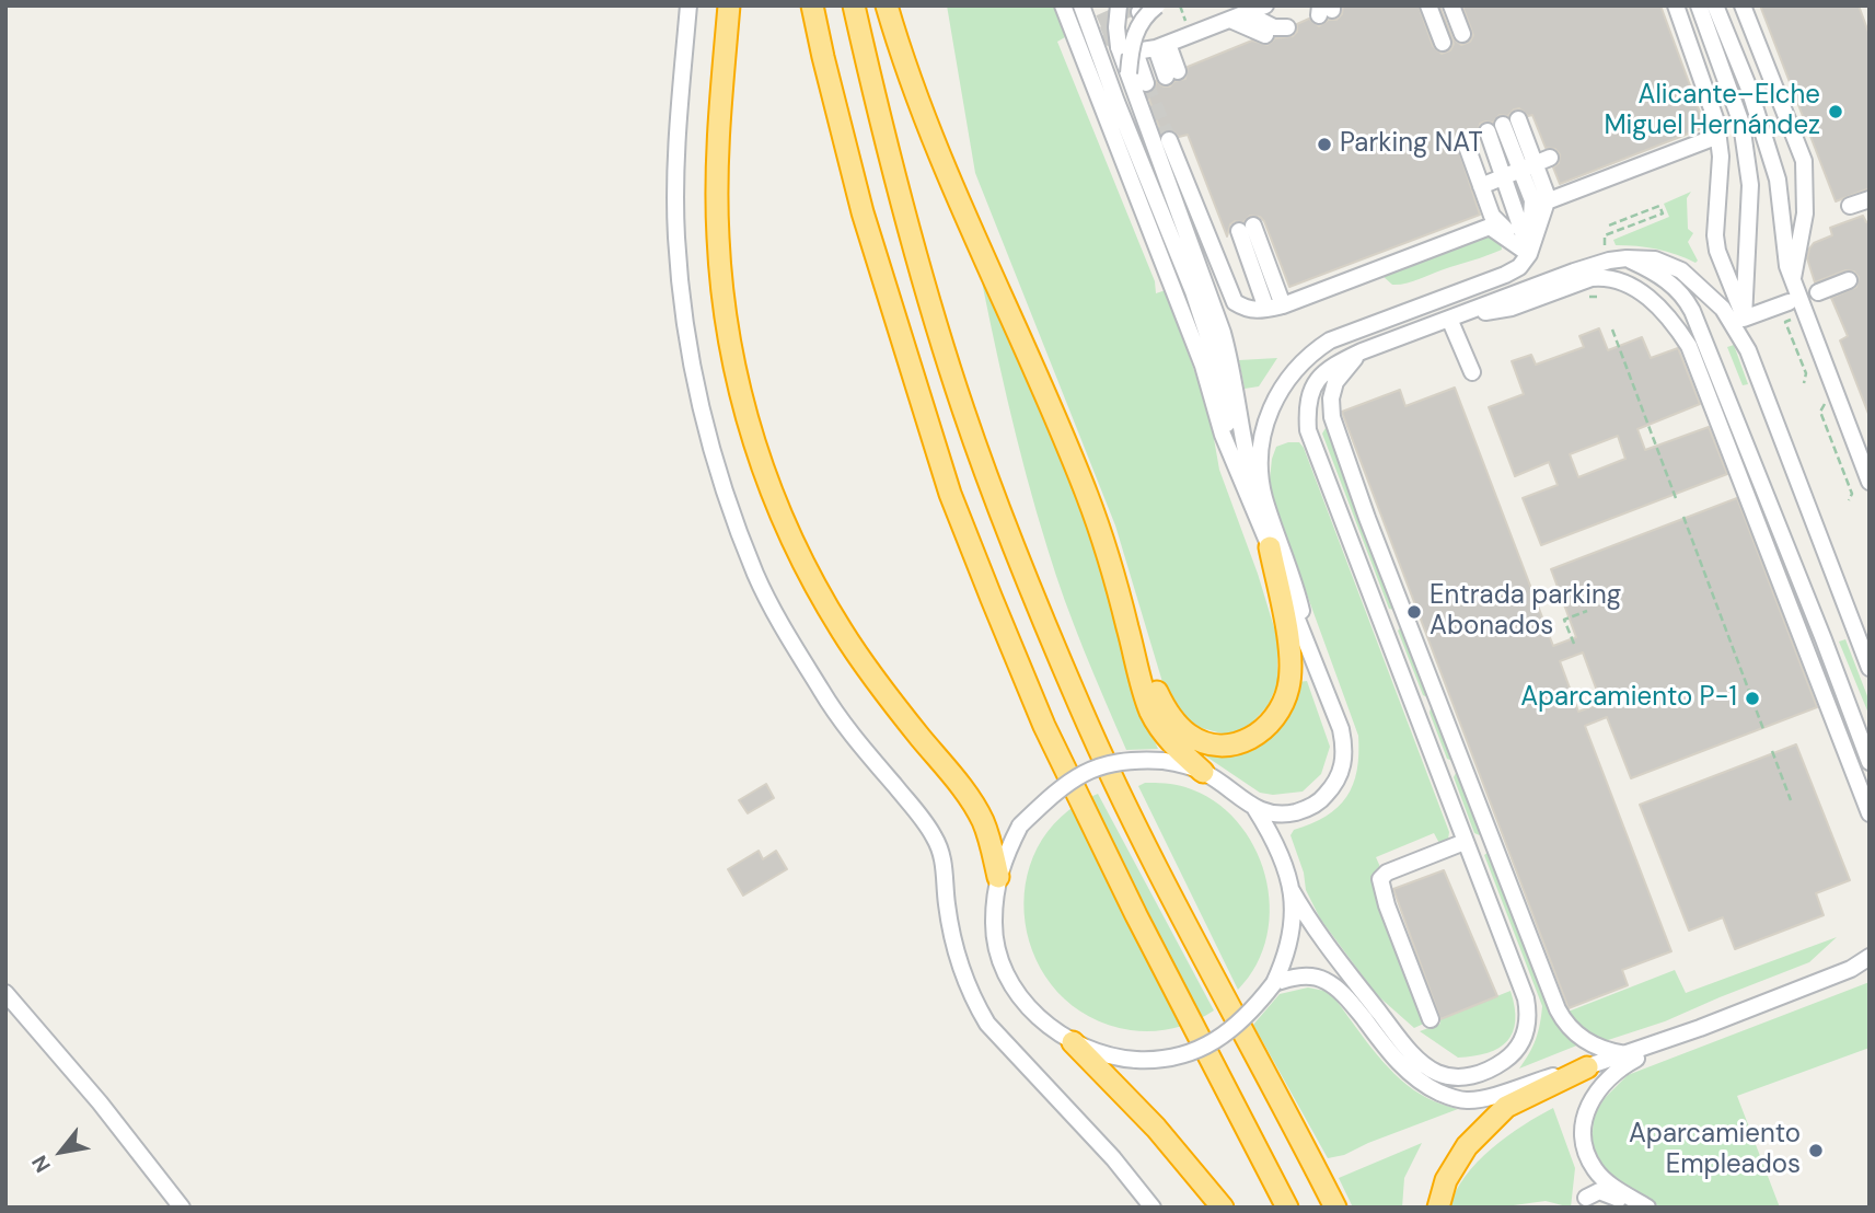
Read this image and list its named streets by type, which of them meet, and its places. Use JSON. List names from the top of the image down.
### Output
{
  "places": [
    "Alicante–Elche Miguel Hernández",
    "Parking NAT",
    "Entrada parking Abonados",
    "Aparcamiento P-1",
    "Aparcamiento Empleados"
  ],
  "north": "bottom left"
}
